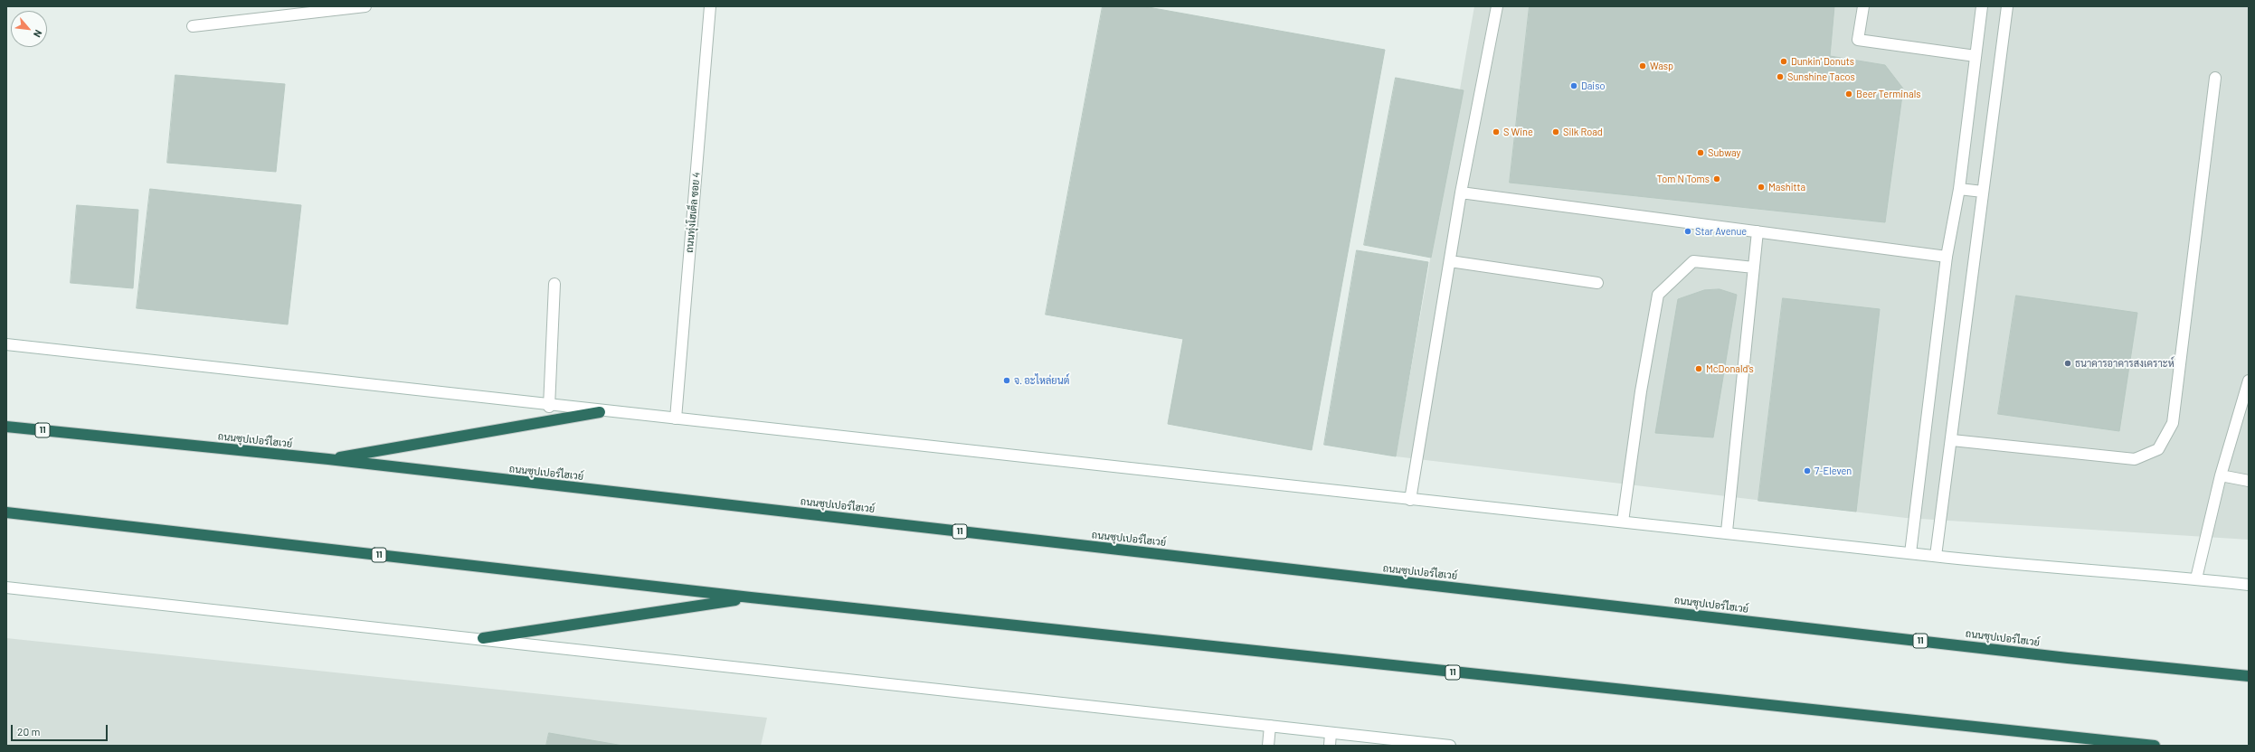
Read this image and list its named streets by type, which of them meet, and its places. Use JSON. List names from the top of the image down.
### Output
{
  "streets": {
    "highway": ["11", "ถนนซุปเปอร์ไฮเวย์"],
    "main road": ["ถนนทุ่งโฮเต็ล ซอย 4"]
  },
  "places": [
    "Dunkin' Donuts",
    "Wasp",
    "Sunshine Tacos",
    "Daiso",
    "Beer Terminals",
    "S Wine",
    "Silk Road",
    "Subway",
    "Tom N Toms",
    "Mashitta",
    "Star Avenue",
    "ธนาคารอาคารสงเคราะห์",
    "McDonald's",
    "จ. อะไหล่ยนต์",
    "7-Eleven"
  ],
  "scale_bar": "20 m",
  "north": "bottom right"
}
